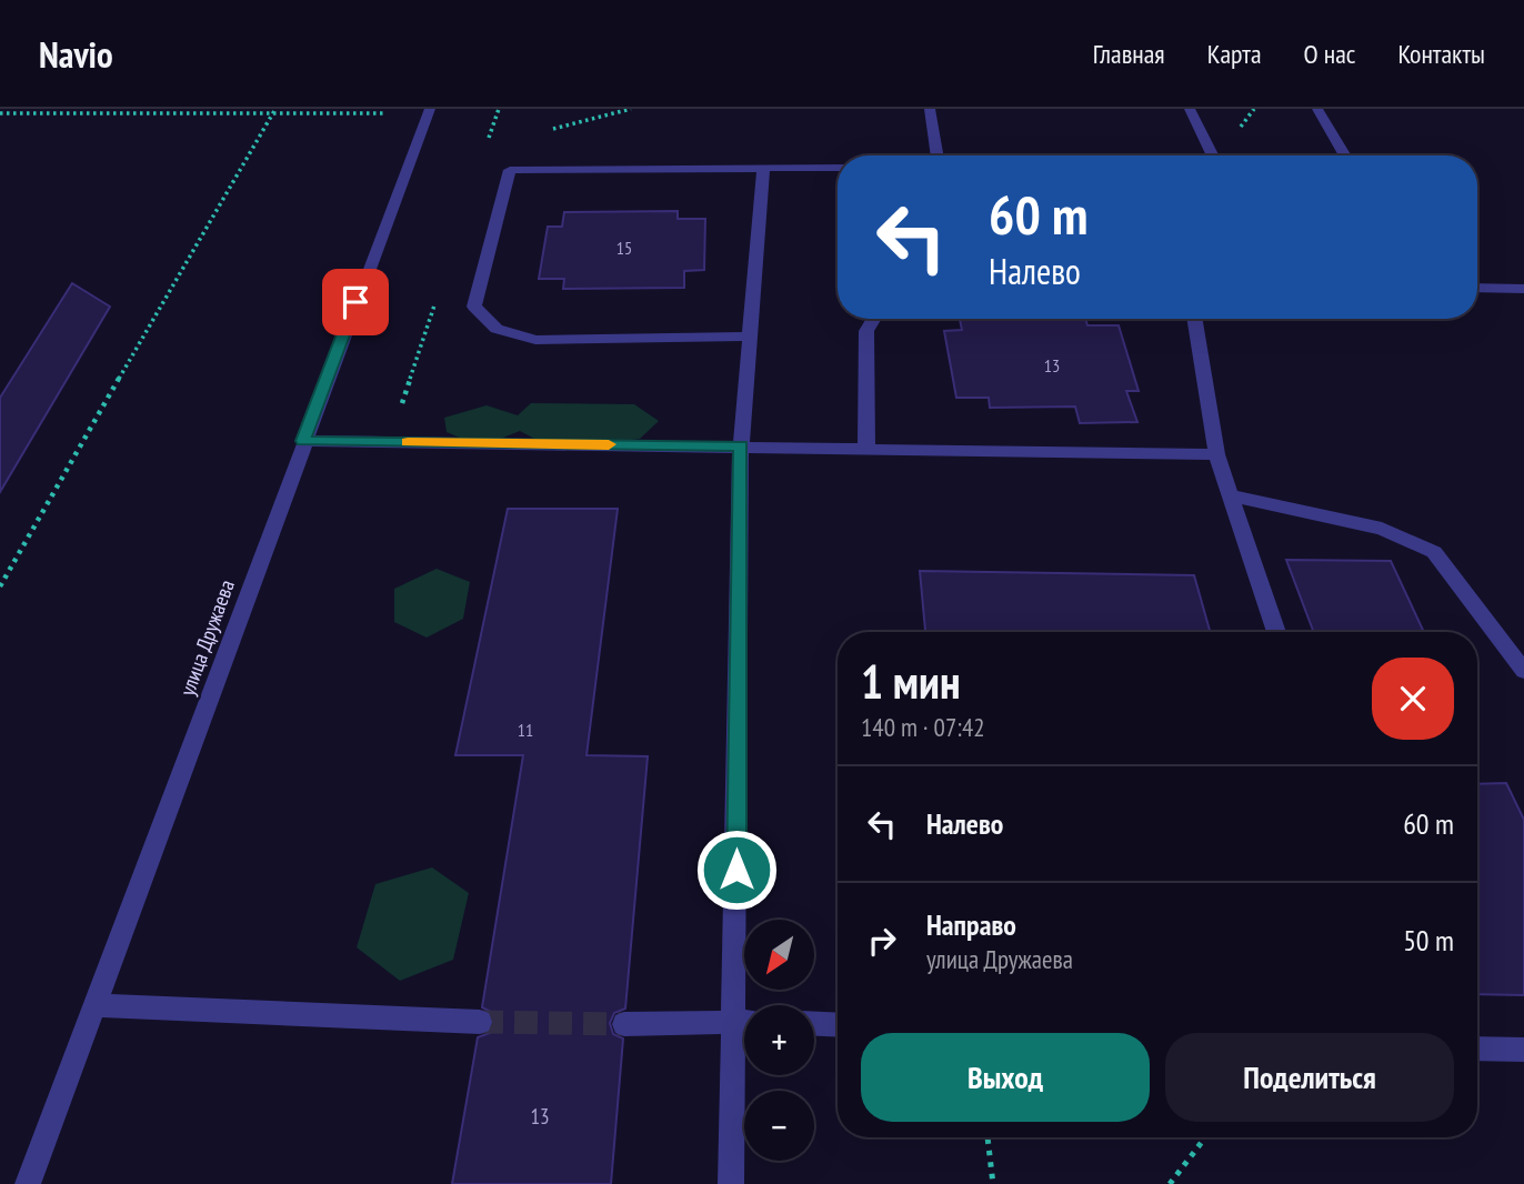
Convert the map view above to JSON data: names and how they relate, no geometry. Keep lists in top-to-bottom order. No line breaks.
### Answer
{"streets":{"street":["улица Дружаева"]},"house_numbers":["15","13","11","13"],"north":"bottom left","page":{"header":"Navio","nav":["Главная","Карта","О нас","Контакты"],"turn":["60 m","Налево"],"heading":["1 мин","140 m · 07:42"],"list":[{"name":"Налево","value":"60 m"},{"name":"Направо","note":"улица Дружаева","value":"50 m"}],"map_buttons":["+","−"],"buttons":["Выход","Поделиться"]}}
